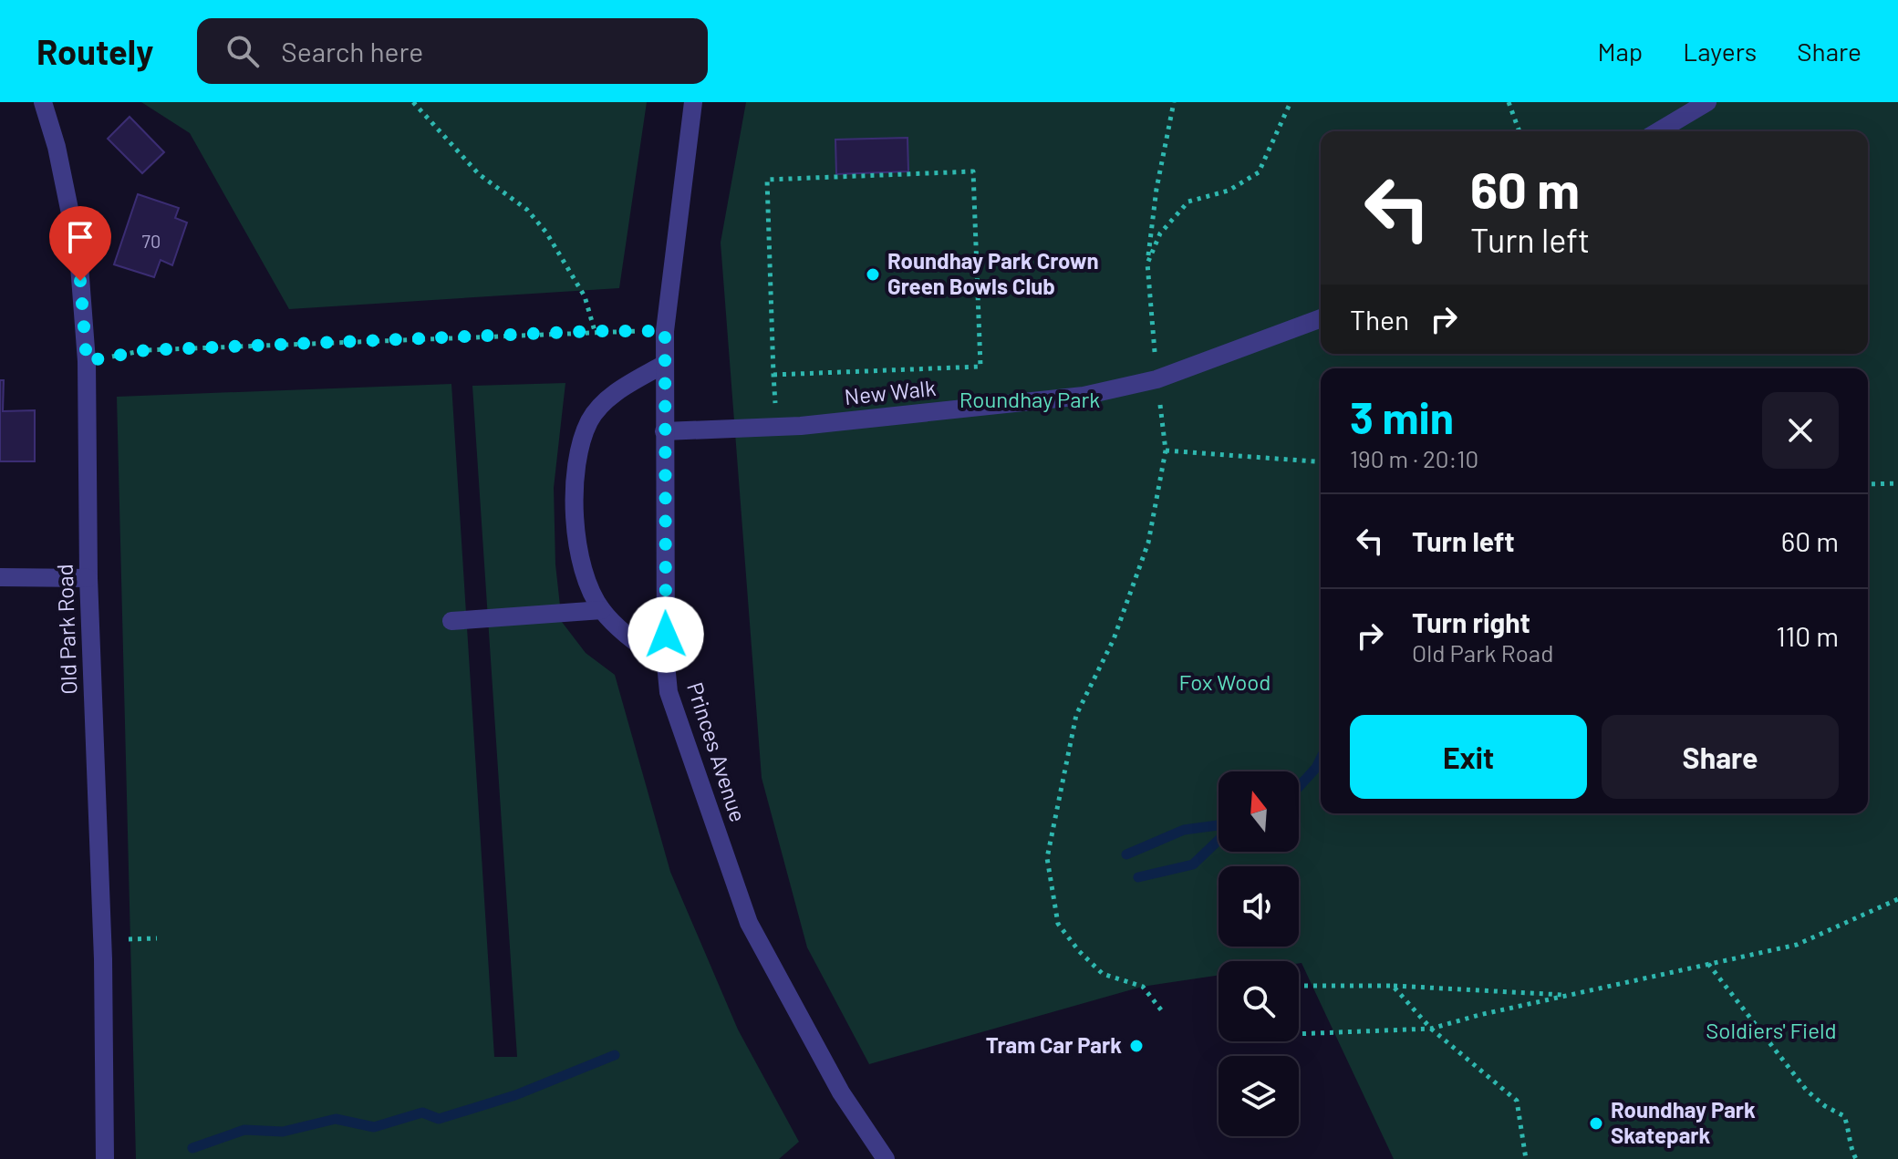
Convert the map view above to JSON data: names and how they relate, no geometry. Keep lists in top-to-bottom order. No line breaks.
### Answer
{"streets":{"street":["New Walk","Old Park Road","Princes Avenue"]},"crossings":[["New Walk","Princes Avenue"]],"parks":["Roundhay Park","Fox Wood","Soldiers' Field"],"places":["Roundhay Park Crown Green Bowls Club","Tram Car Park","Roundhay Park Skatepark"],"house_numbers":["70"],"north":"top","page":{"header":"Routely","search":"Search here","nav":["Map","Layers","Share"],"turn":["60 m","Turn left"],"then":"Then","heading":["3 min","190 m · 20:10"],"list":[{"name":"Turn left","value":"60 m"},{"name":"Turn right","note":"Old Park Road","value":"110 m"}],"buttons":["Exit","Share"]}}
